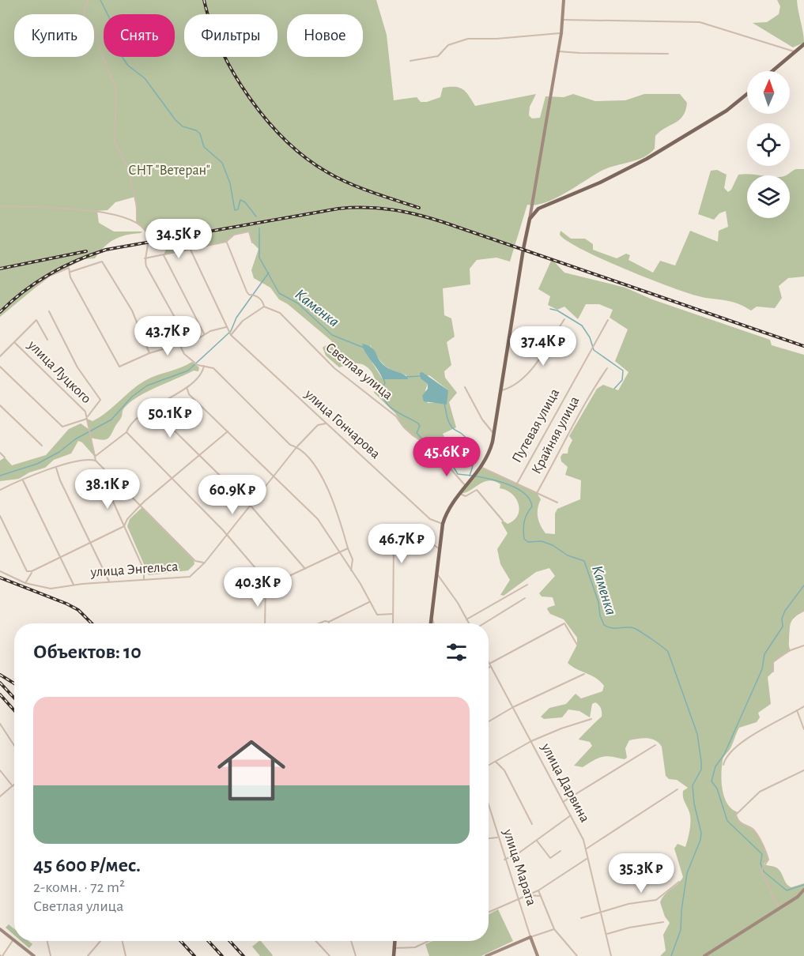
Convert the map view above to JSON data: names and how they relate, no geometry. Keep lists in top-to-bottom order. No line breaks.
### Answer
{"streets":{"street":["Светлая улица","улица Луцкого","улица Гончарова","Путевая улица","Крайняя улица","улица Энгельса","улица Дарвина","улица Марата"]},"crossings":[["улица Гончарова","улица Энгельса"]],"water":["Каменка"],"parks":["СНТ \"Ветеран\""],"north":"top","page":{"chip":["Купить","Снять","Фильтры","Новое"],"price":["34.5K ₽","43.7K ₽","37.4K ₽","50.1K ₽","45.6K ₽","38.1K ₽","60.9K ₽","46.7K ₽","40.3K ₽","35.3K ₽"],"heading":"Объектов: 10","list":[{"name":"45 600 ₽/мес.","note":"2-комн. · 72 m² · Светлая улица"}]}}
